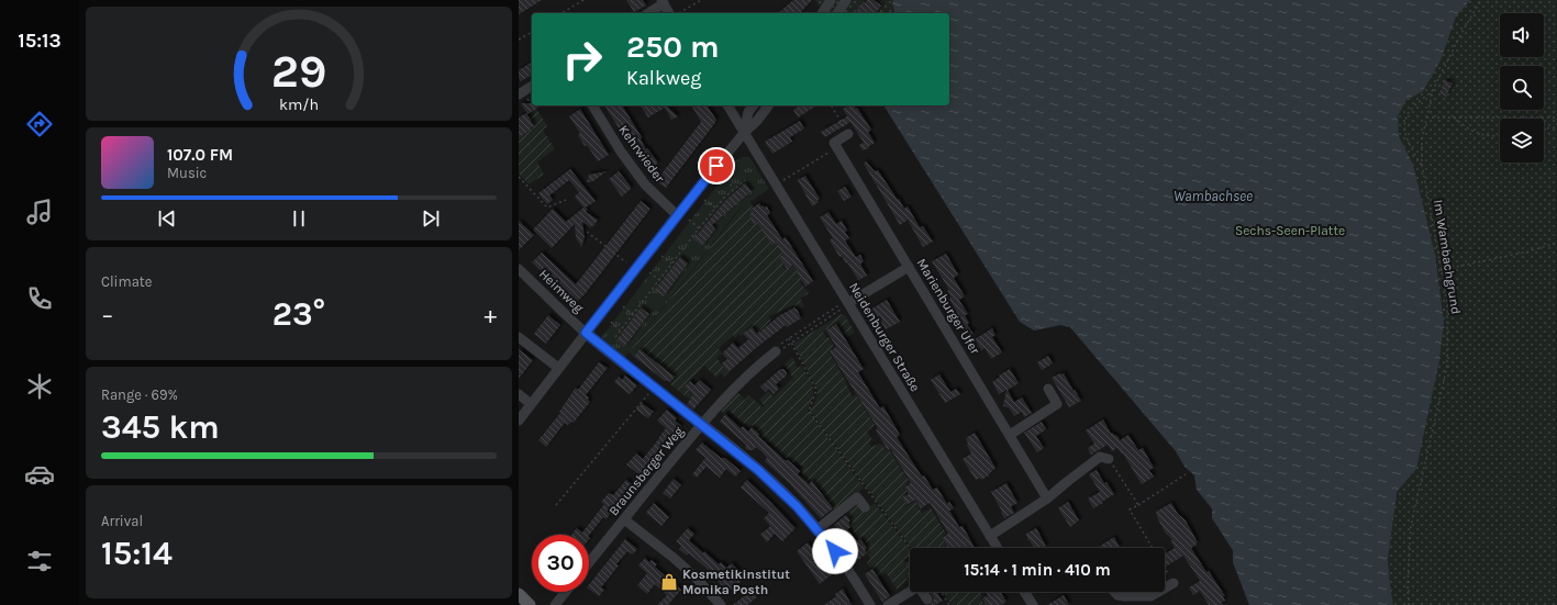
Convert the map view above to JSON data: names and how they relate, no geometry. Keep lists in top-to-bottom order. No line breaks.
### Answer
{"streets":{"street":["Kehrwieder","Heimweg","Marienburger Ufer","Neidenburger Straße","Braunsberger Weg"],"path":["Im Wambachgrund"]},"crossings":[["Heimweg","Braunsberger Weg"]],"water":["Wambachsee"],"parks":["Sechs-Seen-Platte"],"places":{"shop":["Kosmetikinstitut Monika Posth"]},"page":{"tabs":"15:13","turn":["250 m","Kalkweg"],"song":["107.0 FM","Music"],"tile":["Climate",["Range · 69%","345 km"],["Arrival","15:14"]],"heat":["−","23°","+"],"limit":"30","trip":"15:14 · 1 min · 410 m","gauge":["29","km/h"]}}
